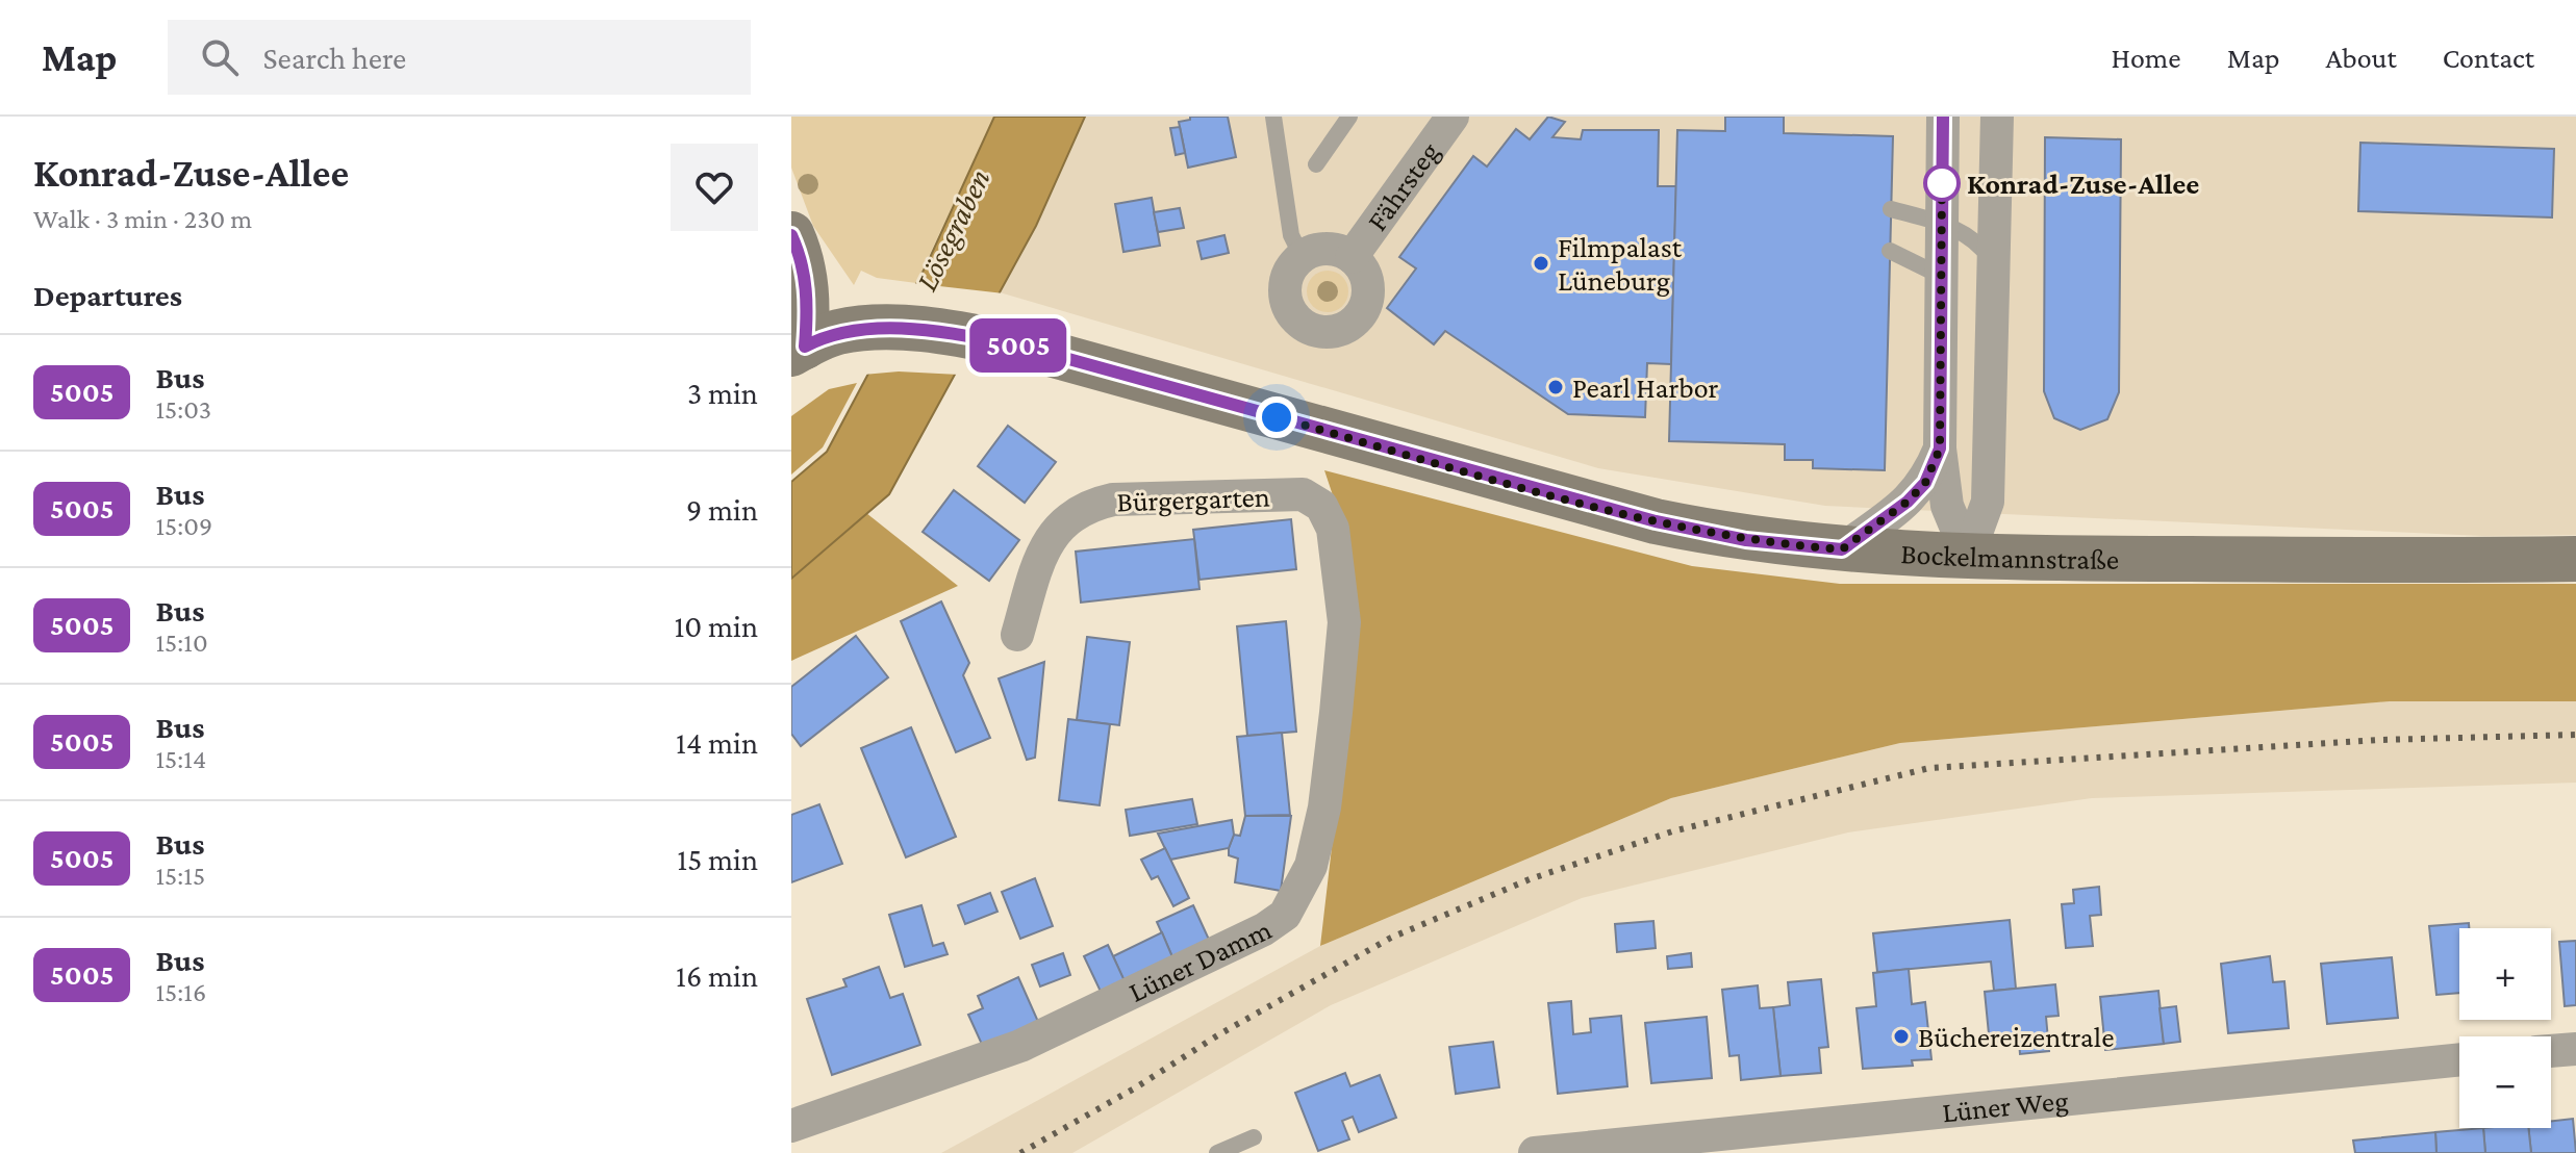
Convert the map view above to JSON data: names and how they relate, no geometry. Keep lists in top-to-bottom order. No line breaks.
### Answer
{"streets":{"main road":["Bockelmannstraße"],"street":["Fährsteg","Bürgergarten","Lüner Damm","Lüner Weg"]},"crossings":[["Bürgergarten","Lüner Damm"]],"water":["Lösegraben"],"places":["Konrad-Zuse-Allee","Filmpalast Lüneburg","Pearl Harbor","Büchereizentrale"],"lines":["bus line 5005"],"page":{"header":"Map","search":"Search here","nav":["Home","Map","About","Contact"],"heading":[["Konrad-Zuse-Allee","Walk · 3 min · 230 m"],"Departures"],"on_map":"5005","list":[{"mark":"5005","name":"Bus","note":"15:03","value":"3 min"},{"mark":"5005","name":"Bus","note":"15:09","value":"9 min"},{"mark":"5005","name":"Bus","note":"15:10","value":"10 min"},{"mark":"5005","name":"Bus","note":"15:14","value":"14 min"},{"mark":"5005","name":"Bus","note":"15:15","value":"15 min"},{"mark":"5005","name":"Bus","note":"15:16","value":"16 min"}],"map_buttons":["+","−"]}}
